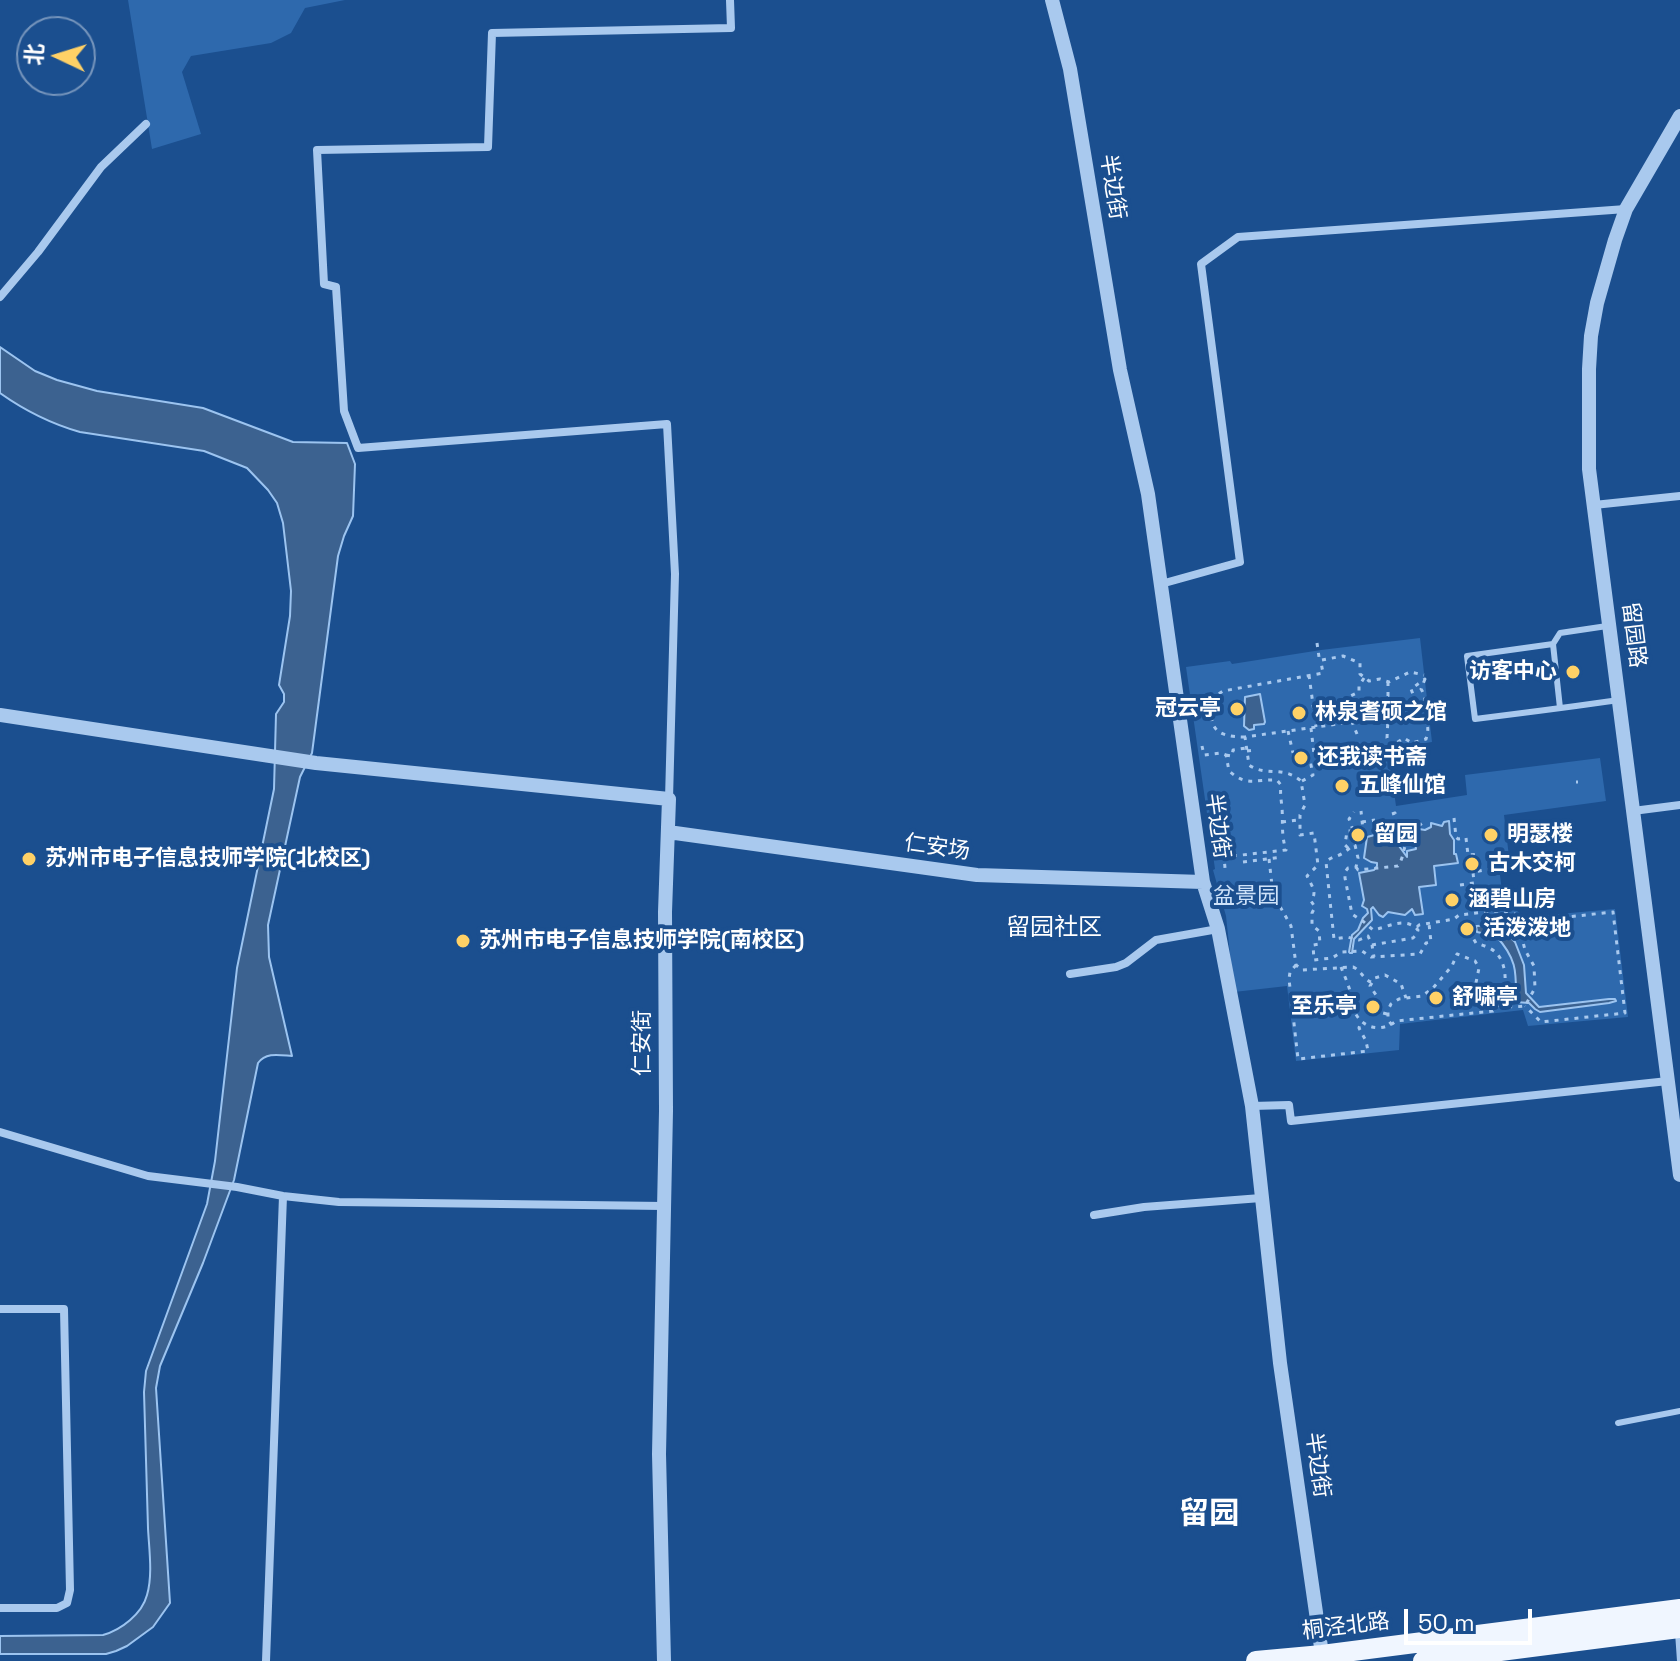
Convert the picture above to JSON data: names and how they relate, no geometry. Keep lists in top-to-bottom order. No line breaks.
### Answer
{"streets":{"main road":["桐泾北路"],"street":["半边街","留园路","仁安场","仁安街"]},"crossings":[["半边街","仁安场"],["半边街","桐泾北路"],["仁安场","仁安街"]],"districts":["留园社区","留园"],"parks":["盆景园"],"places":["访客中心","冠云亭","林泉耆硕之馆","还我读书斋","五峰仙馆","留园","明瑟楼","苏州市电子信息技师学院(北校区)","古木交柯","涵碧山房","活泼泼地","苏州市电子信息技师学院(南校区)","舒啸亭","至乐亭"],"scale_bar":"50 m","north":"left"}
